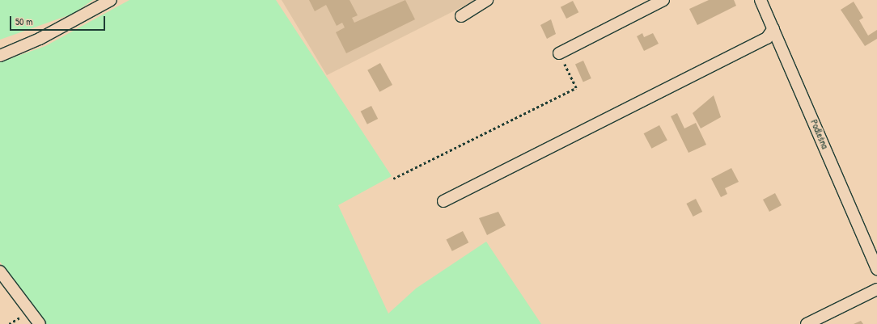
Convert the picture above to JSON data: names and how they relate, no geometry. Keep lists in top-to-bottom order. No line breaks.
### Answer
{"streets":{"street":["Podleśna"]},"scale_bar":"50 m"}
